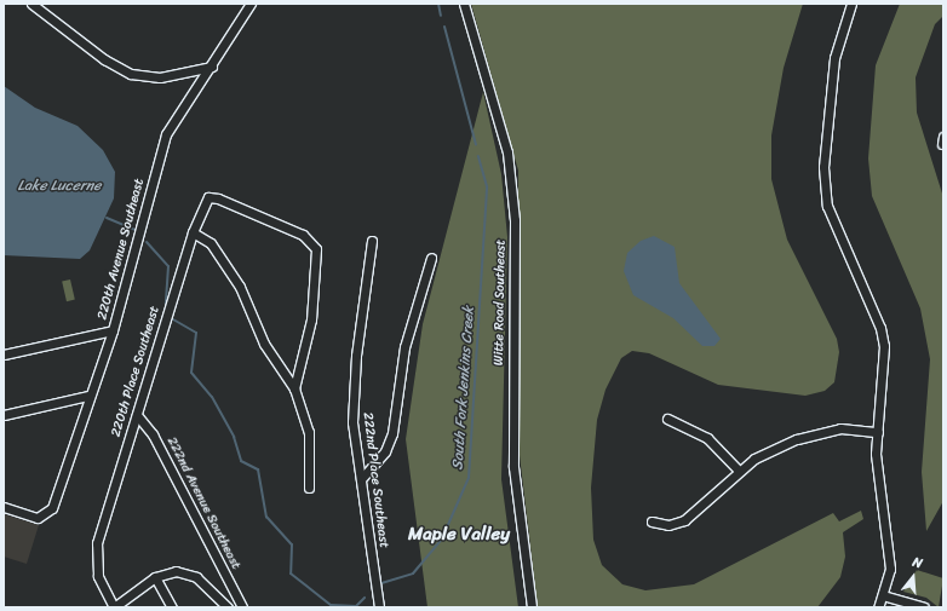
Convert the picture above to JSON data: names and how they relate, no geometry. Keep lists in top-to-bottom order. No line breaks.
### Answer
{"streets":{"street":["220th Avenue Southeast","Witte Road Southeast","220th Place Southeast","222nd Place Southeast","222nd Avenue Southeast"]},"crossings":[["220th Place Southeast","222nd Avenue Southeast"]],"districts":["Maple Valley"],"water":["Lake Lucerne","South Fork Jenkins Creek"],"north":"top"}
